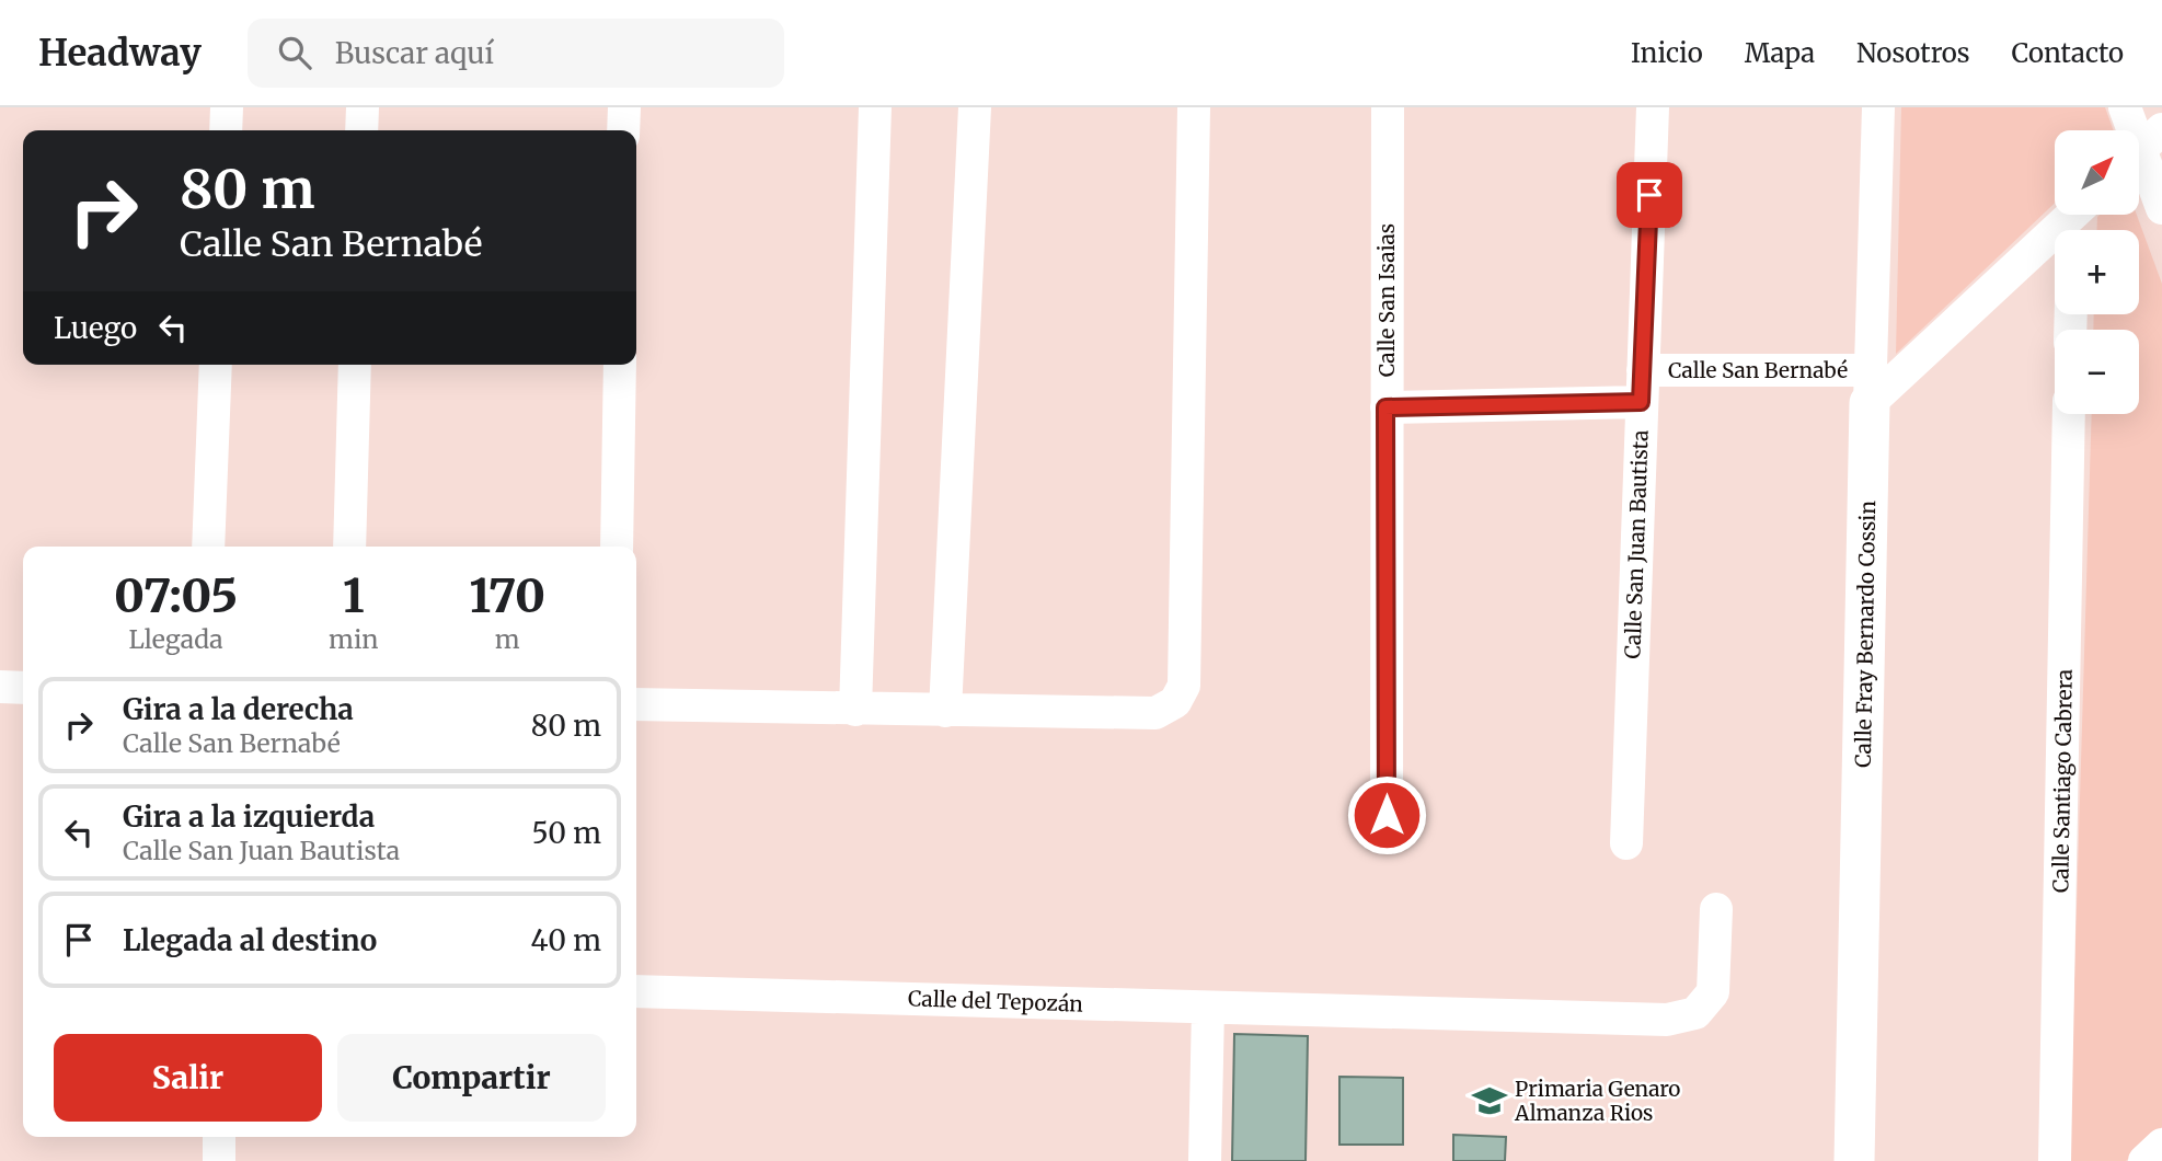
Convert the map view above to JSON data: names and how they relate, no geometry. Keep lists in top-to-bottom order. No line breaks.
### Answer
{"streets":{"street":["Calle San Isaias","Calle San Bernabé","Calle San Juan Bautista","Calle Fray Bernardo Cossin","Calle Santiago Cabrera","Calle del Tepozán"]},"crossings":[["Calle San Isaias","Calle San Bernabé"],["Calle San Bernabé","Calle San Juan Bautista"],["Calle San Bernabé","Calle Fray Bernardo Cossin"]],"places":{"school or university":["Primaria Genaro Almanza Rios"]},"north":"top right","page":{"header":"Headway","search":"Buscar aquí","nav":["Inicio","Mapa","Nosotros","Contacto"],"map_buttons":["+","−"],"turn":["80 m","Calle San Bernabé"],"then":"Luego","eta":["07:05","Llegada","1","min","170","m"],"list":[{"name":"Gira a la derecha","note":"Calle San Bernabé","value":"80 m"},{"name":"Gira a la izquierda","note":"Calle San Juan Bautista","value":"50 m"},{"name":"Llegada al destino","value":"40 m"}],"buttons":["Salir","Compartir"]}}
